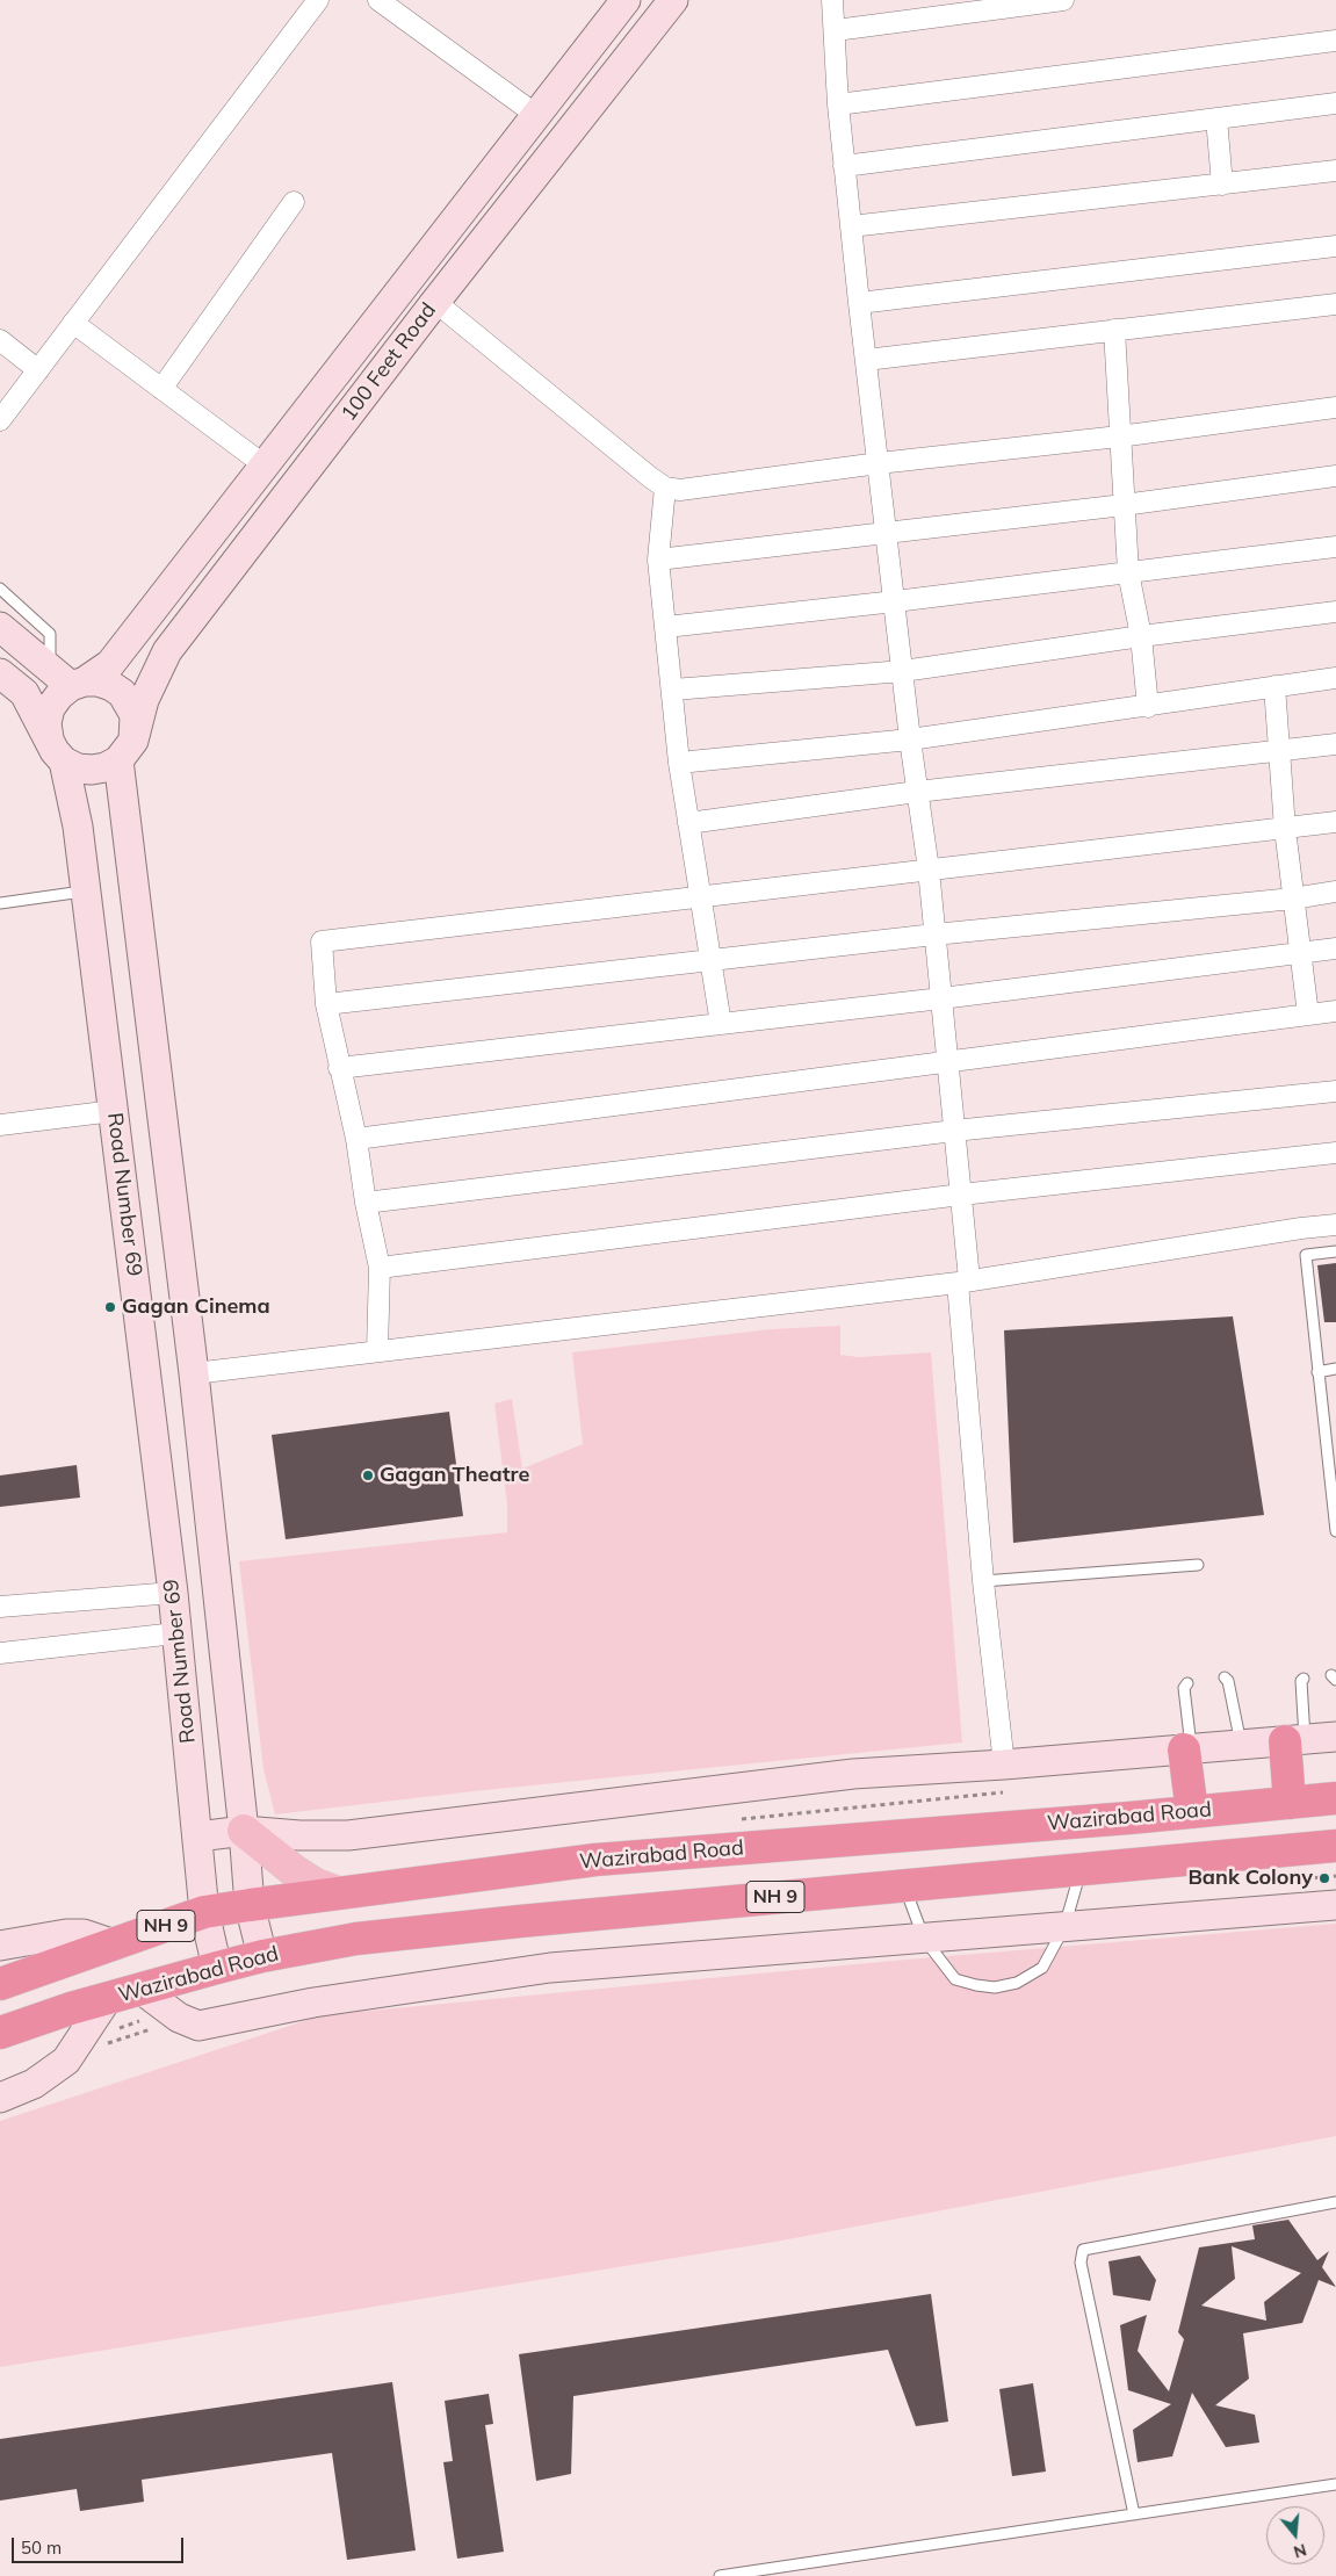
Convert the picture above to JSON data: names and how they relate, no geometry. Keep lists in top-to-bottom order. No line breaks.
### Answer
{"streets":{"highway":["Wazirabad Road","NH 9"],"main road":["100 Feet Road","Road Number 69"]},"crossings":[["100 Feet Road","Road Number 69"],["Road Number 69","Wazirabad Road"]],"places":["Gagan Cinema","Gagan Theatre","Bank Colony"],"scale_bar":"50 m","north":"bottom"}
